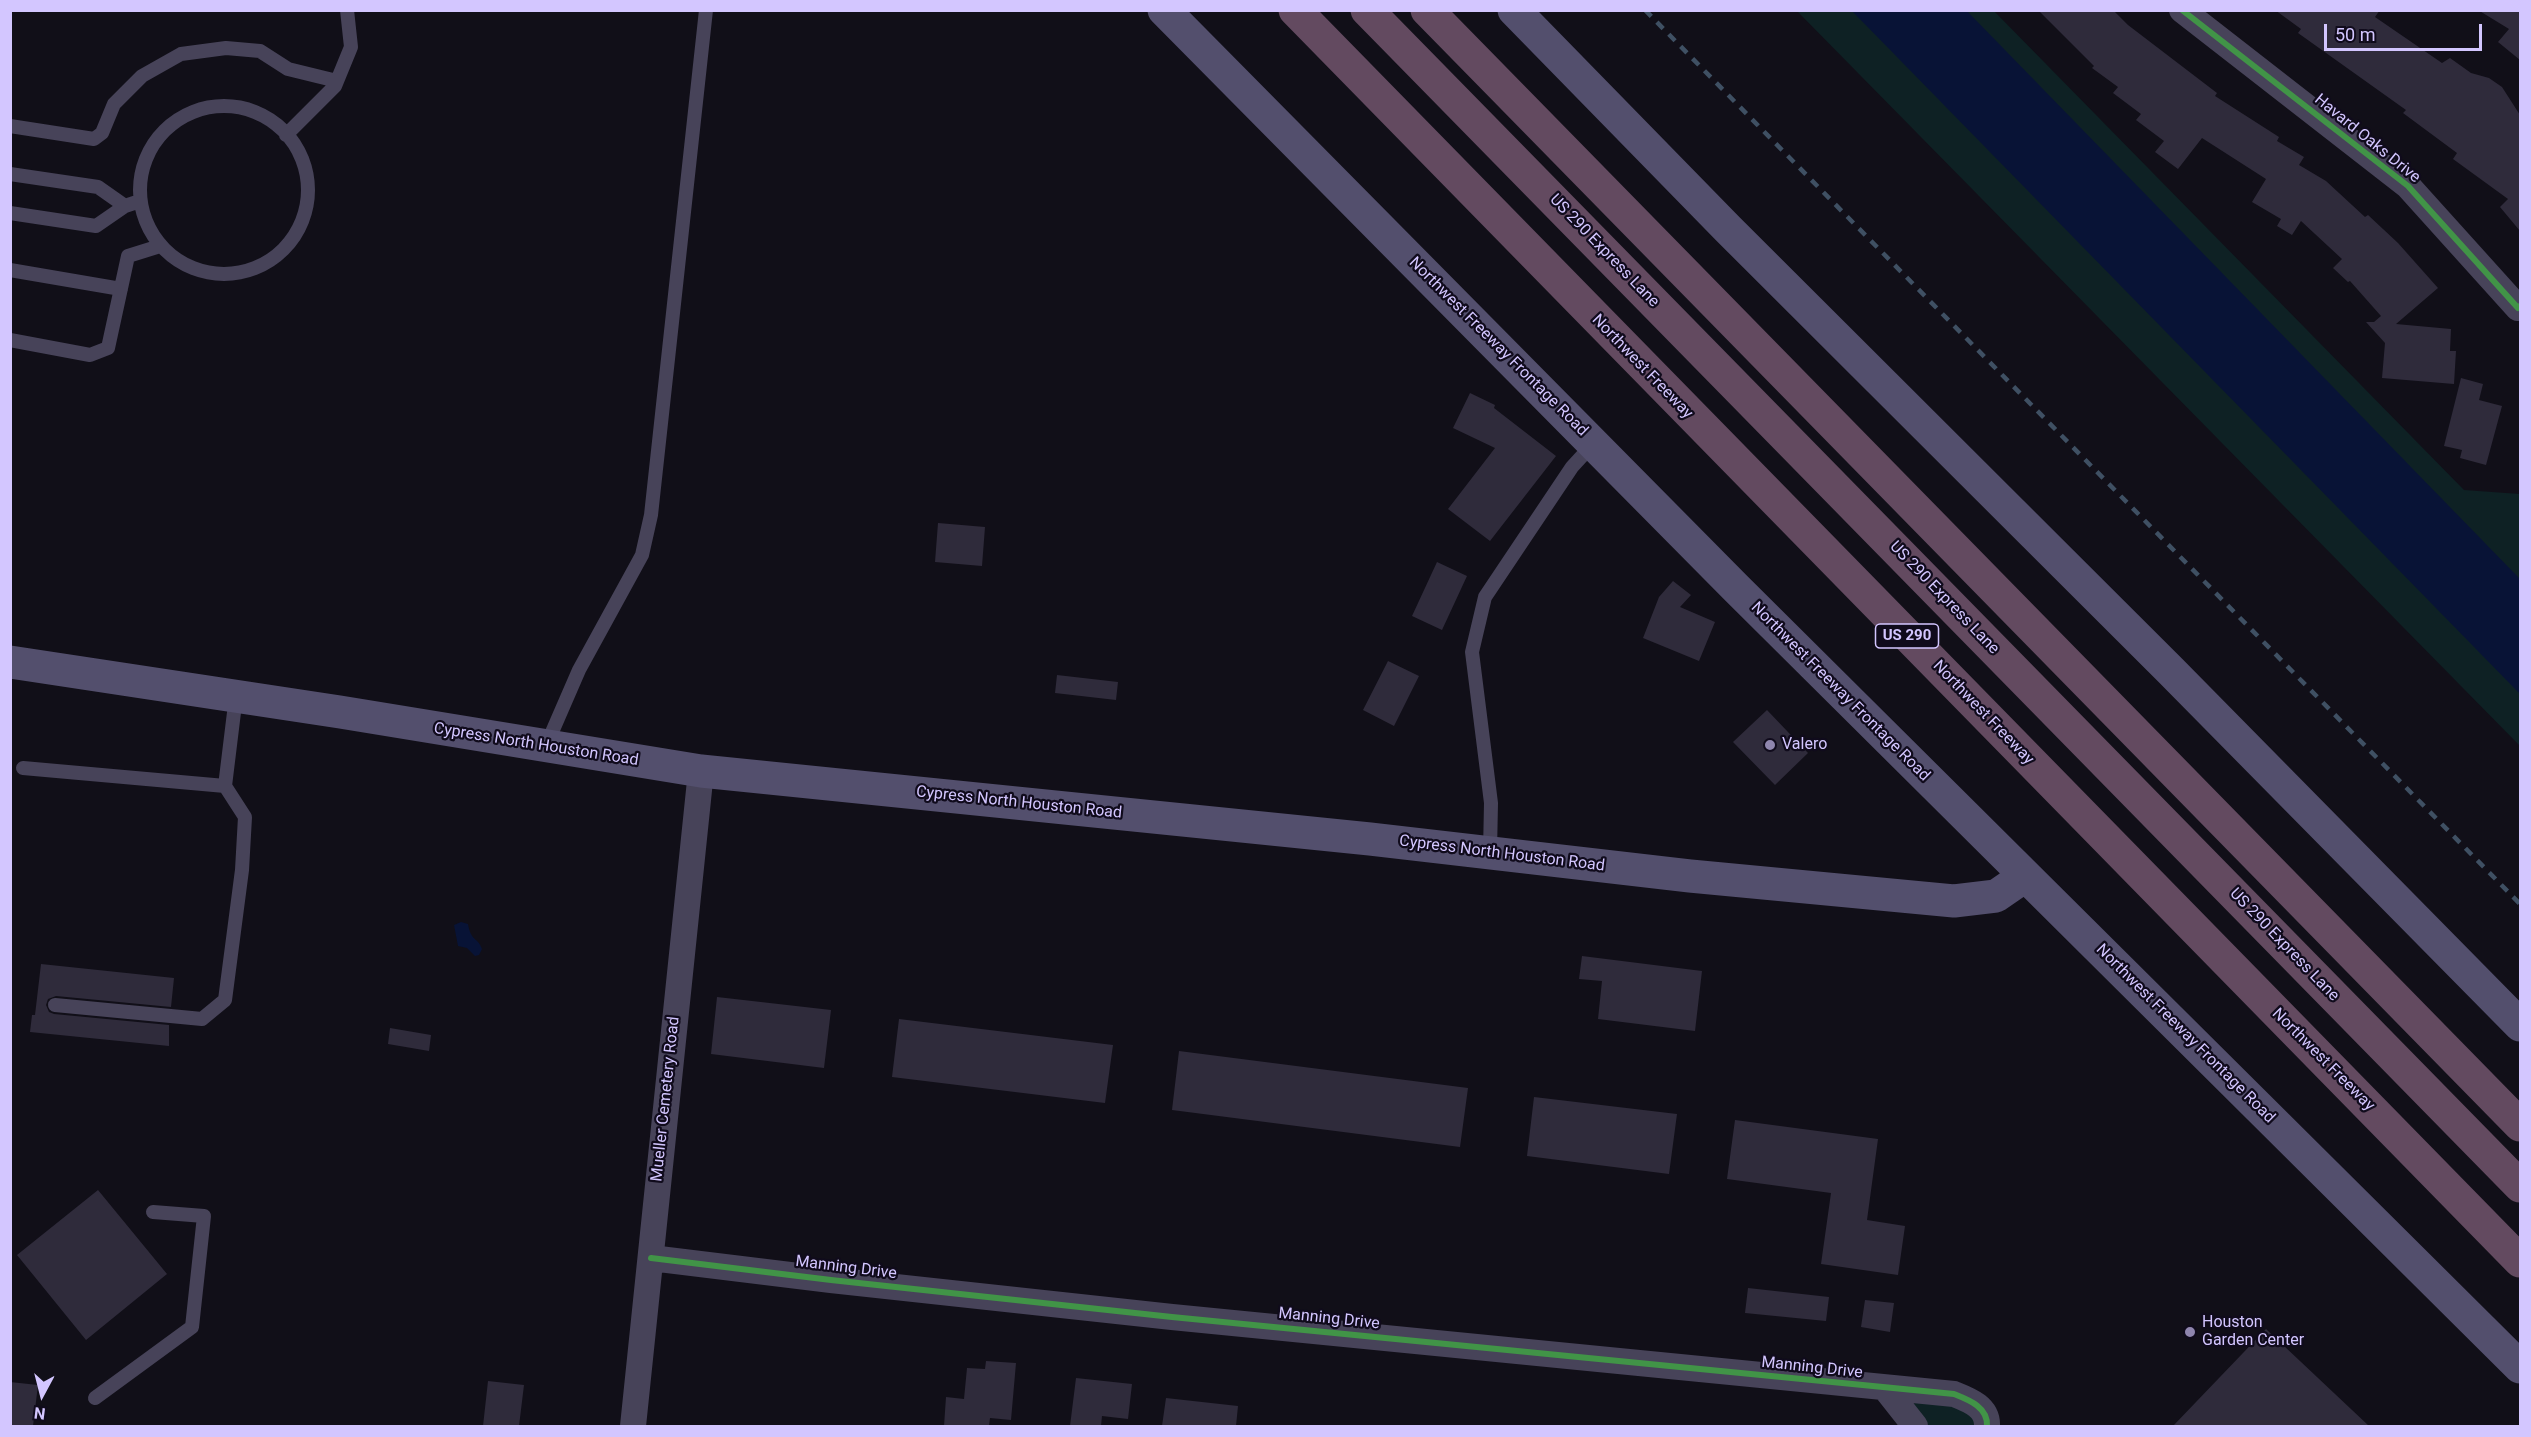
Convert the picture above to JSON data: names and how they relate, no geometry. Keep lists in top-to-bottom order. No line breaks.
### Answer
{"streets":{"highway":["US 290 Express Lane","Northwest Freeway","US 290"],"main road":["Northwest Freeway Frontage Road","Cypress North Houston Road"],"street":["Havard Oaks Drive","Mueller Cemetery Road","Manning Drive"]},"crossings":[["Northwest Freeway Frontage Road","Cypress North Houston Road"],["Cypress North Houston Road","Mueller Cemetery Road"],["Mueller Cemetery Road","Manning Drive"]],"places":["Valero","Houston Garden Center"],"scale_bar":"50 m","north":"bottom"}
